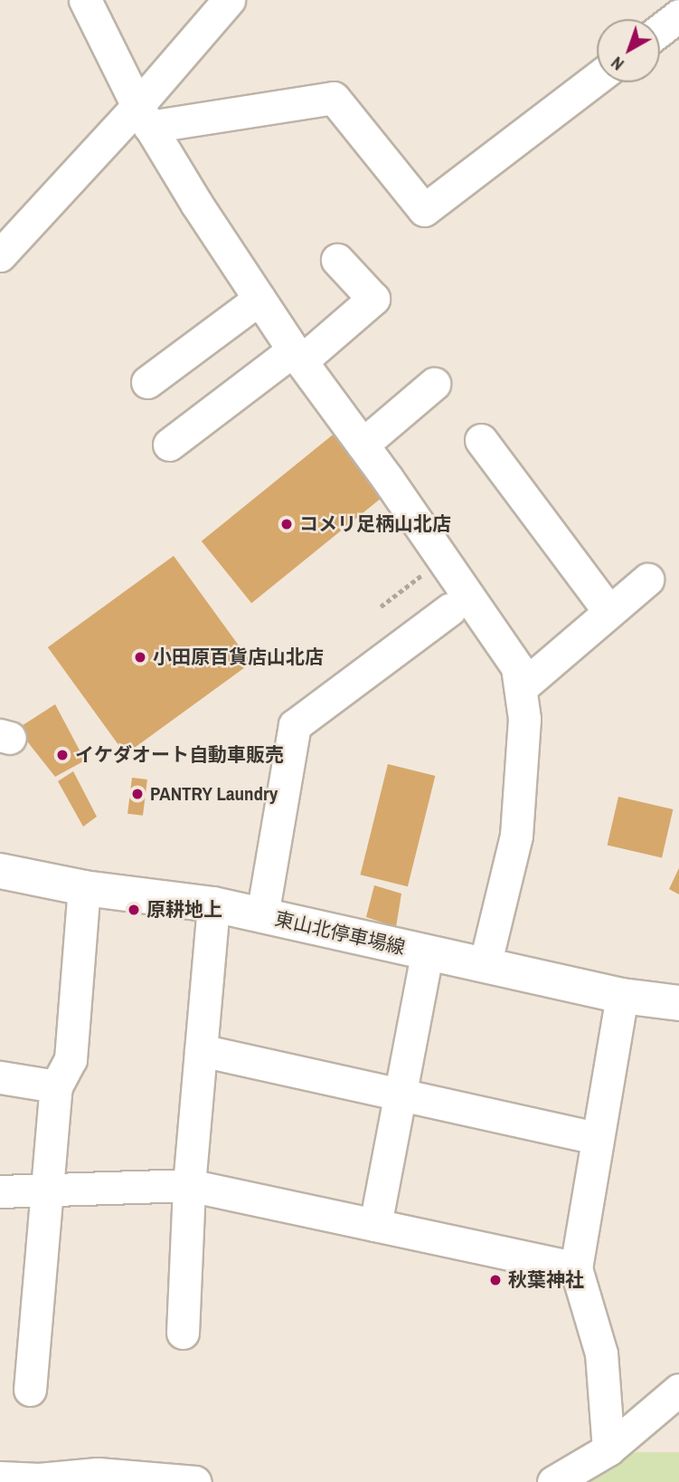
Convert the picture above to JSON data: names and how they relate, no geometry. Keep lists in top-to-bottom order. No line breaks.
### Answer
{"streets":{"main road":["東山北停車場線"]},"places":["コメリ足柄山北店","小田原百貨店山北店","イケダオート自動車販売","PANTRY Laundry","原耕地上","秋葉神社"],"north":"bottom left"}
